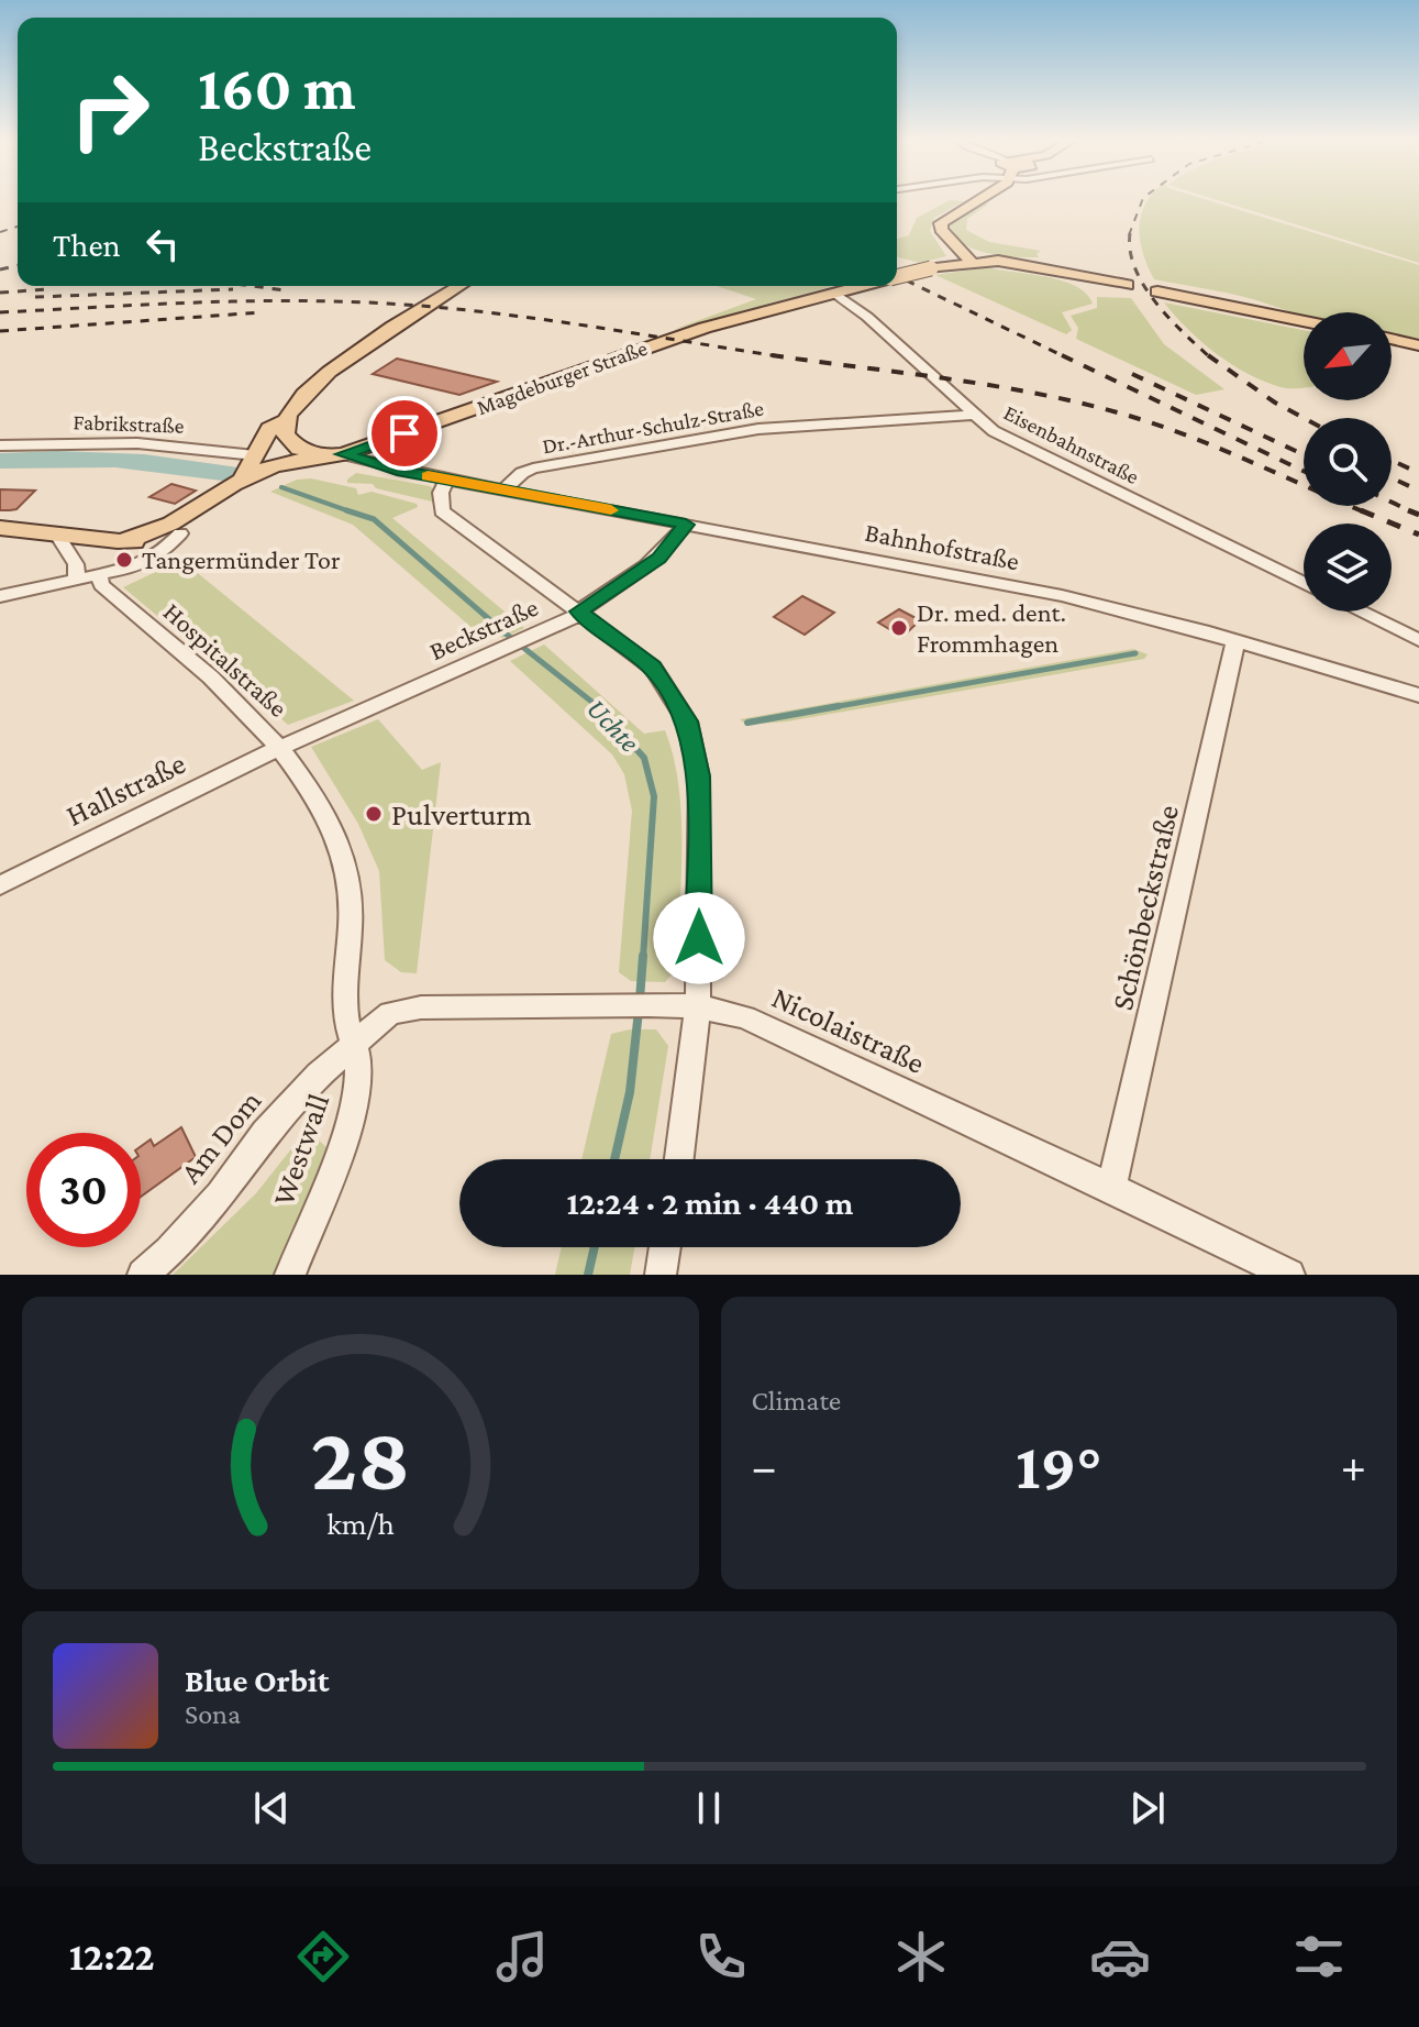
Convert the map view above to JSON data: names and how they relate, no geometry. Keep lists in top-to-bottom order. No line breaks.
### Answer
{"streets":{"main road":["Magdeburger Straße"],"street":["Fabrikstraße","Dr.-Arthur-Schulz-Straße","Eisenbahnstraße","Bahnhofstraße","Beckstraße","Hospitalstraße","Hallstraße","Schönbeckstraße","Nicolaistraße","Am Dom","Westwall"]},"crossings":[["Magdeburger Straße","Eisenbahnstraße"],["Magdeburger Straße","Bahnhofstraße"],["Dr.-Arthur-Schulz-Straße","Eisenbahnstraße"],["Dr.-Arthur-Schulz-Straße","Bahnhofstraße"],["Bahnhofstraße","Beckstraße"],["Bahnhofstraße","Schönbeckstraße"],["Beckstraße","Hospitalstraße"],["Beckstraße","Hallstraße"],["Hospitalstraße","Hallstraße"],["Hospitalstraße","Nicolaistraße"],["Hospitalstraße","Am Dom"],["Hospitalstraße","Westwall"],["Schönbeckstraße","Nicolaistraße"],["Nicolaistraße","Am Dom"],["Nicolaistraße","Westwall"],["Am Dom","Westwall"]],"water":["Uchte"],"places":["Tangermünder Tor","Dr. med. dent. Frommhagen","Pulverturm"],"north":"bottom left","page":{"turn":["160 m","Beckstraße"],"then":"Then","limit":"30","trip":"12:24 · 2 min · 440 m","tile":"Climate","heat":["−","19°","+"],"song":["Blue Orbit","Sona"],"tabs":"12:22","gauge":["28","km/h"]}}
